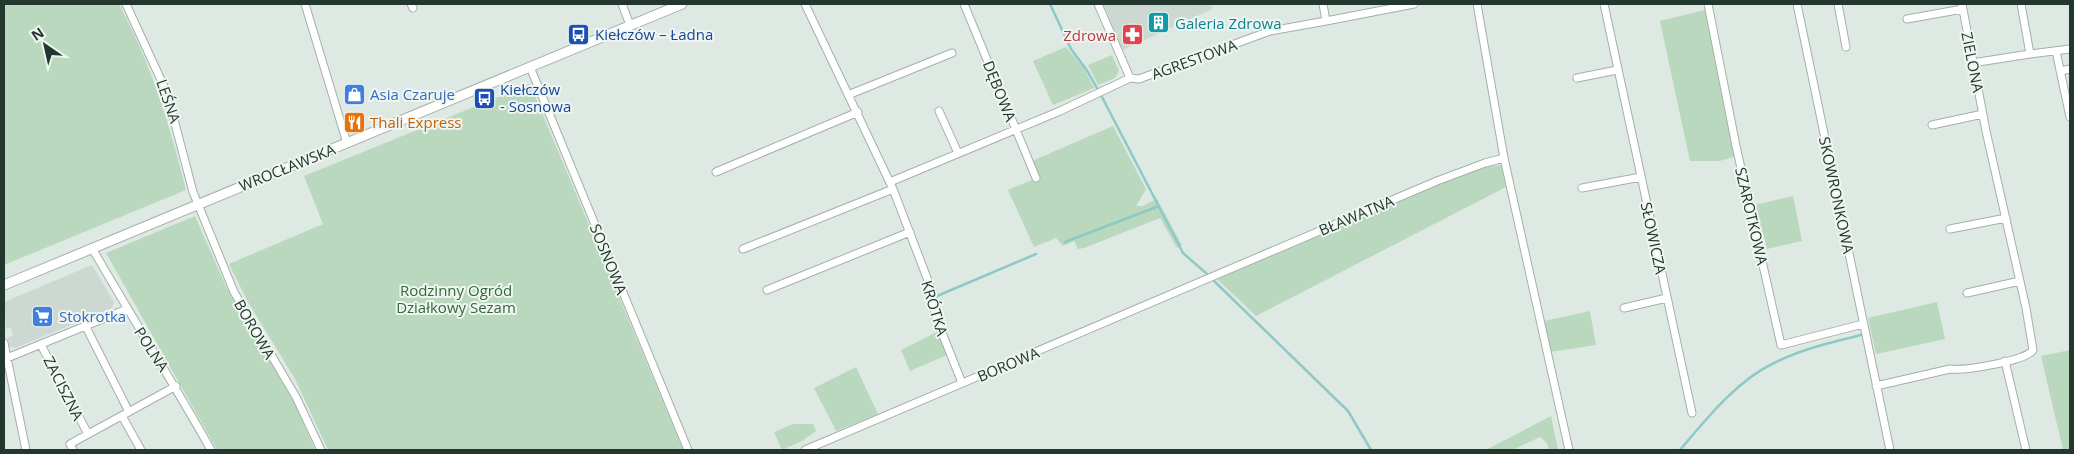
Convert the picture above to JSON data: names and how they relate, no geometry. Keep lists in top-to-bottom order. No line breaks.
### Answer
{"streets":{"street":["AGRESTOWA","ZIELONA","DĘBOWA","LEŚNA","WROCŁAWSKA","SKOWRONKOWA","BŁAWATNA","SZAROTKOWA","SŁOWICZA","SOSNOWA","KRÓTKA","BOROWA","POLNA","ZACISZNA"]},"crossings":[["AGRESTOWA","DĘBOWA"],["ZIELONA","SKOWRONKOWA"],["LEŚNA","WROCŁAWSKA"],["LEŚNA","BOROWA"],["WROCŁAWSKA","SOSNOWA"],["WROCŁAWSKA","BOROWA"],["WROCŁAWSKA","POLNA"],["SKOWRONKOWA","SZAROTKOWA"],["BŁAWATNA","BOROWA"],["KRÓTKA","BOROWA"]],"parks":["Rodzinny Ogród Działkowy Sezam"],"places":{"building":["Galeria Zdrowa"],"bus stop":["Kiełczów – Ładna","Kiełczów - Sosnowa"],"pharmacy":["Zdrowa"],"shop":["Asia Czaruje"],"restaurant":["Thali Express"],"supermarket":["Stokrotka"]},"north":"top left"}
